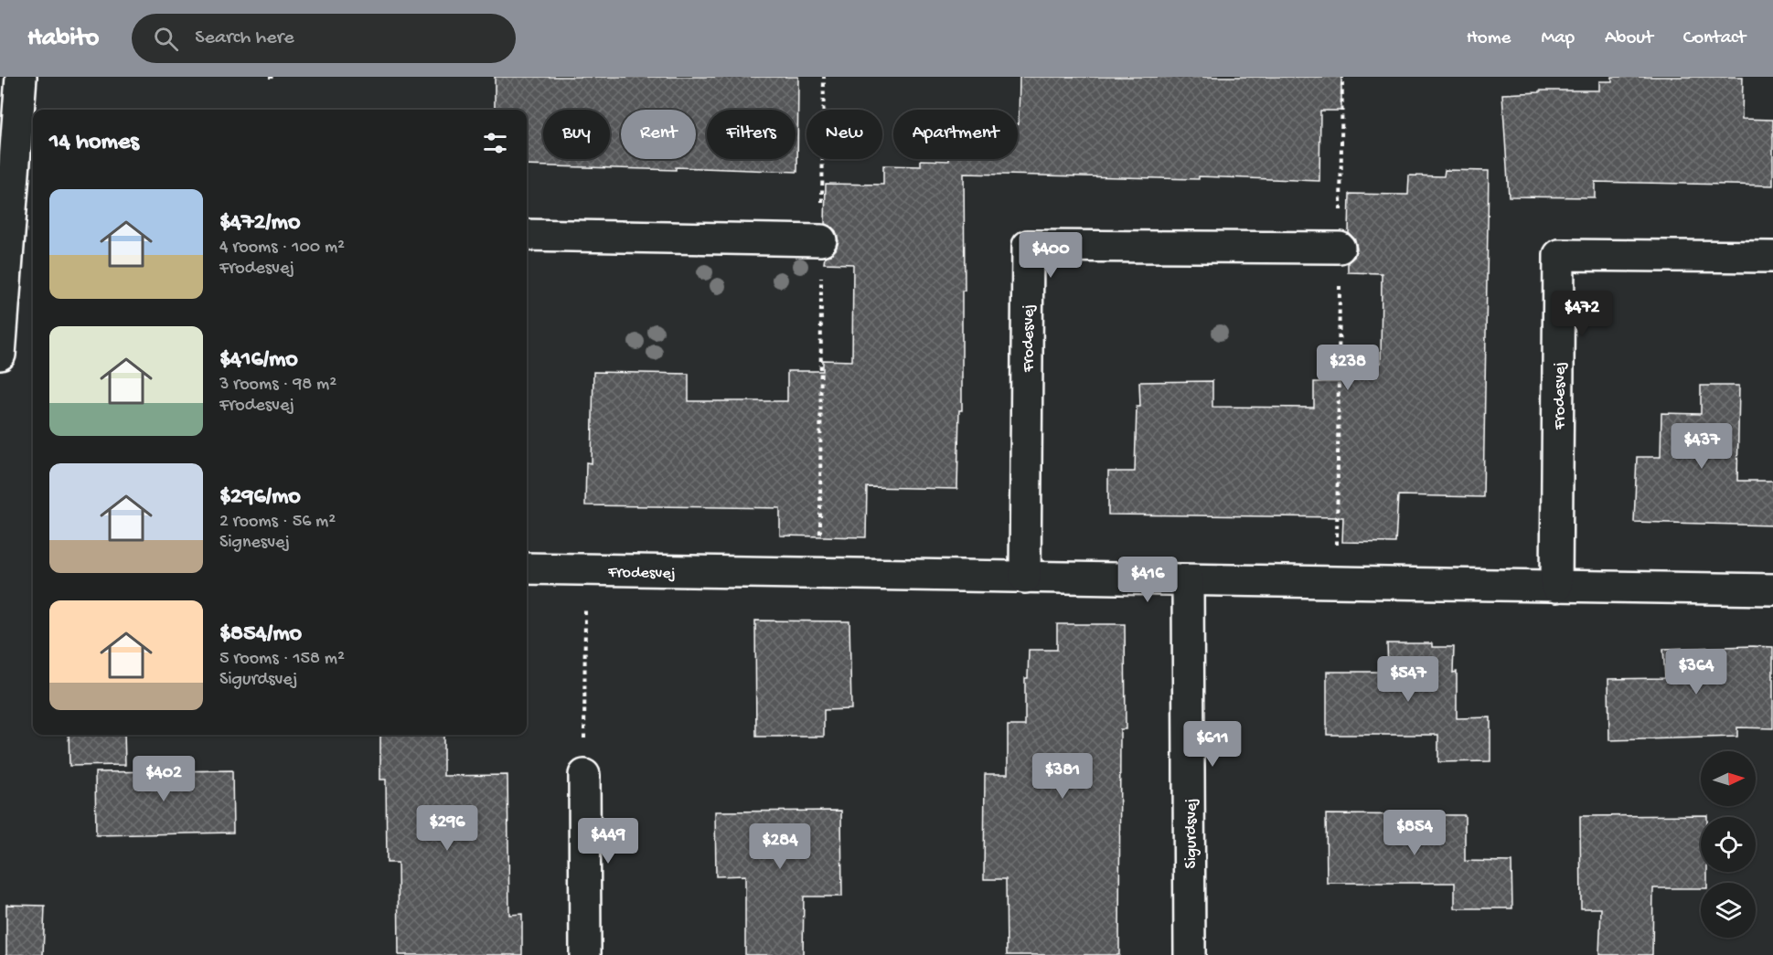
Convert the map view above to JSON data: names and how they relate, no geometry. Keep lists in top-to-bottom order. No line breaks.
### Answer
{"streets":{"street":["Frodesvej","Sigurdsvej"]},"crossings":[["Frodesvej","Sigurdsvej"]],"north":"right","page":{"header":"Habito","search":"Search here","nav":["Home","Map","About","Contact"],"chip":["Buy","Rent","Filters","New","Apartment"],"heading":"14 homes","list":[{"name":"$472/mo","note":"4 rooms · 100 m² · Frodesvej"},{"name":"$416/mo","note":"3 rooms · 98 m² · Frodesvej"},{"name":"$296/mo","note":"2 rooms · 56 m² · Signesvej"},{"name":"$854/mo","note":"5 rooms · 158 m² · Sigurdsvej"}],"price":["$400","$472","$238","$437","$416","$364","$547","$611","$381","$402","$296","$854","$449","$284"]}}
